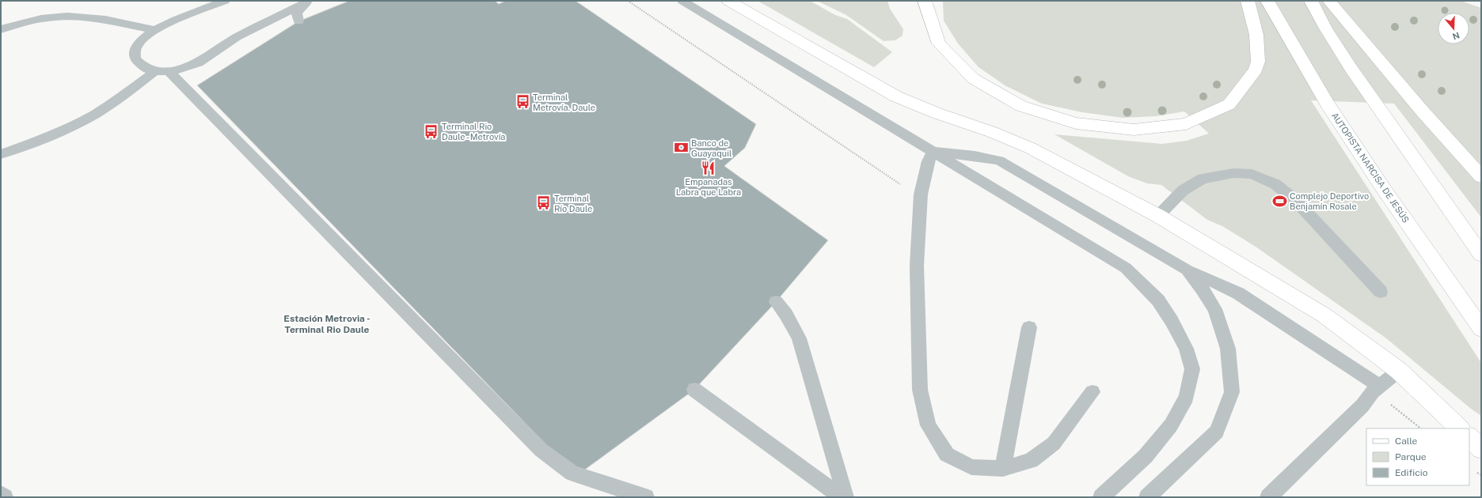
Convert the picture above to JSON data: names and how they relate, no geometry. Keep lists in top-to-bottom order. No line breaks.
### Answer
{"streets":{"main road":["AUTOPISTA NARCISA DE JESÚS"]},"districts":["Estación Metrovia - Terminal Rio Daule"],"places":{"bus stop":["Terminal Metrovía. Daule","Terminal Rio Daule - Metrovía","Terminal Río Daule"],"bank":["Banco de Guayaquil"],"restaurant":["Empanadas Labra que Labra"],"sports":["Complejo Deportivo Benjamín Rosale"]},"legend":["Calle","Parque","Edificio"],"north":"bottom"}
